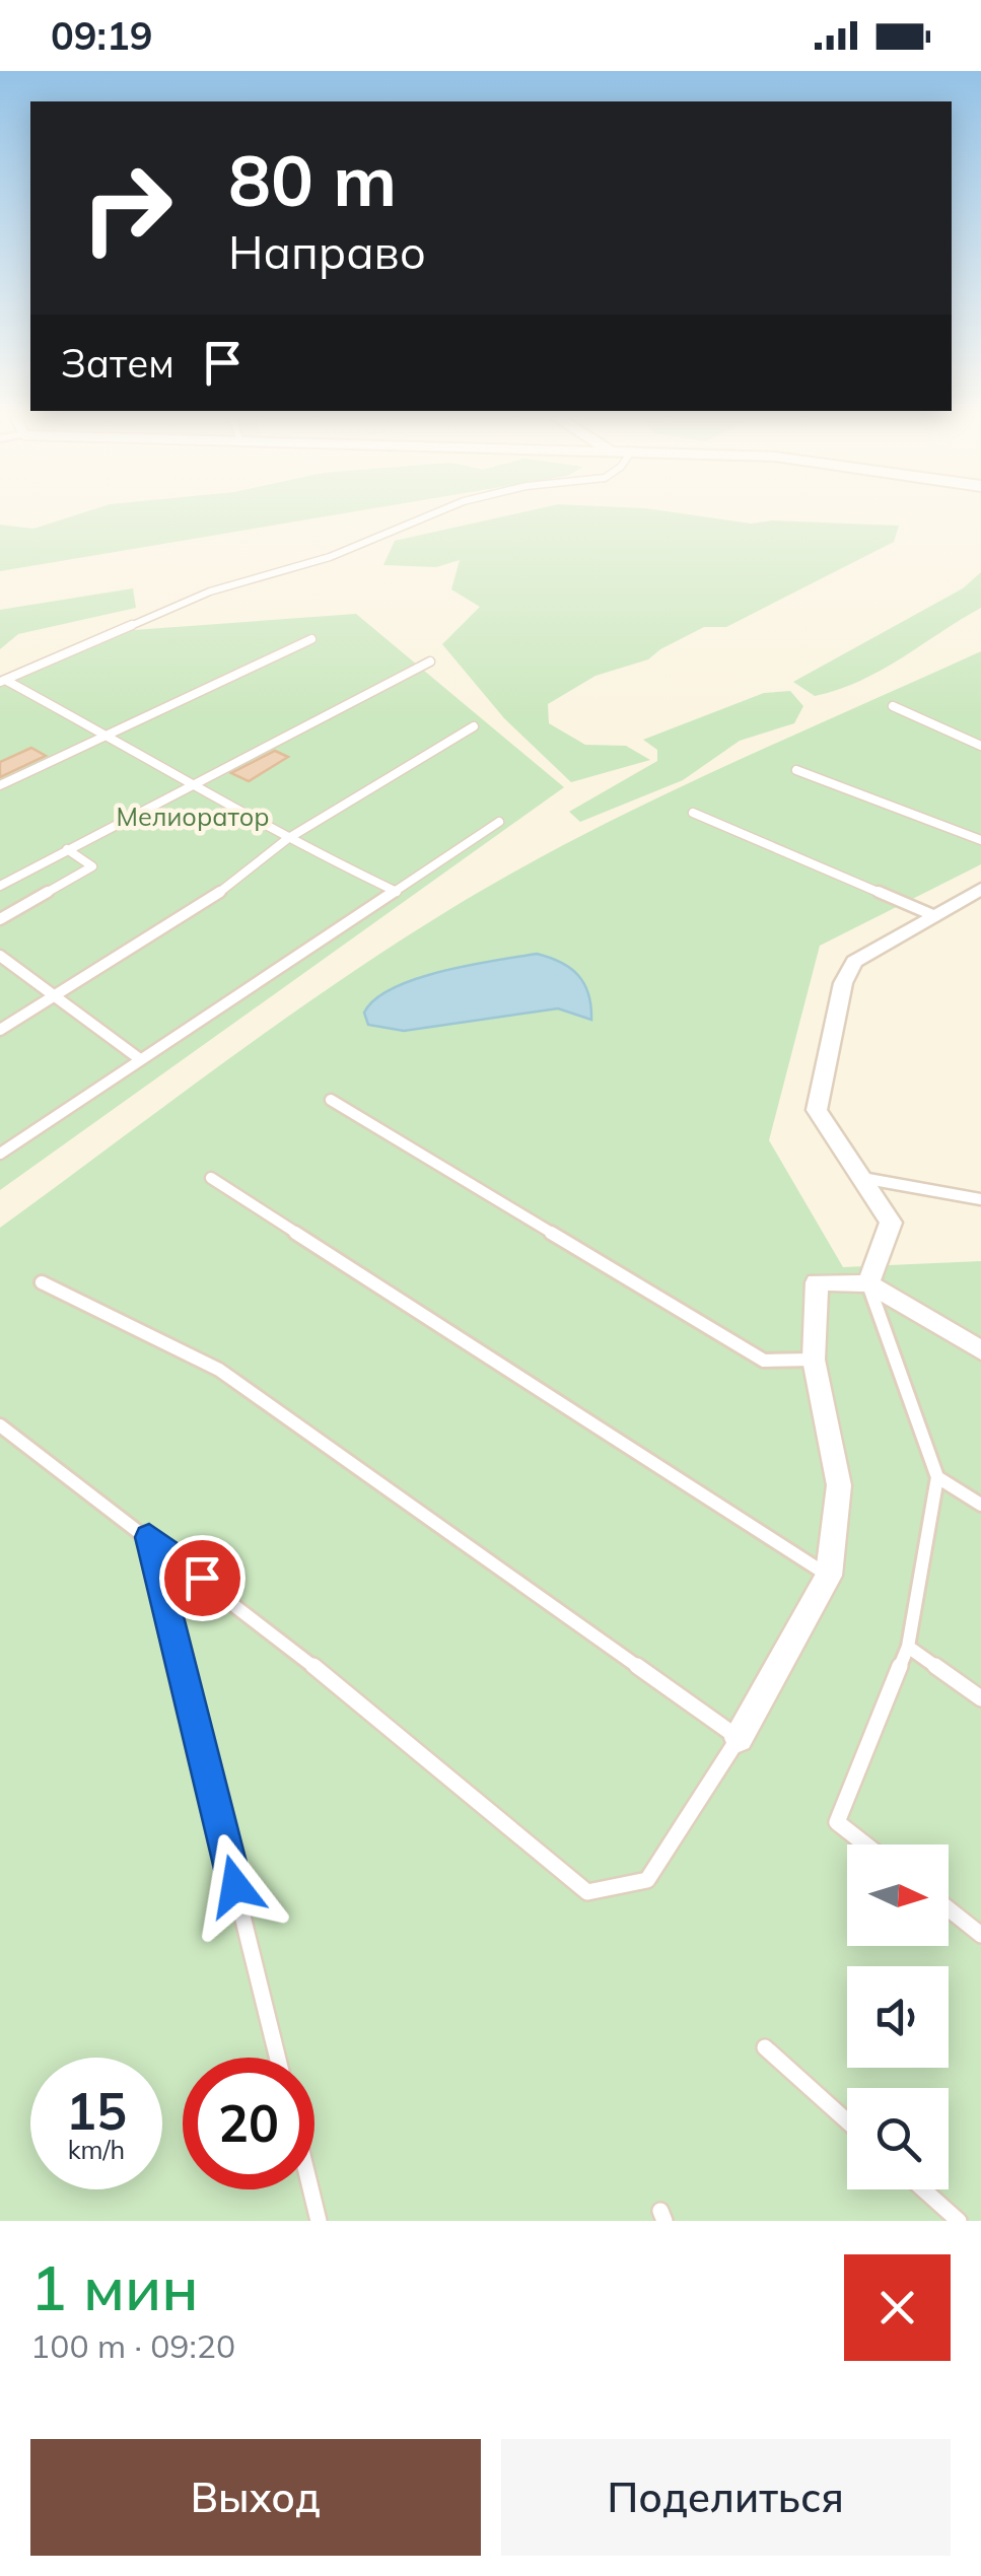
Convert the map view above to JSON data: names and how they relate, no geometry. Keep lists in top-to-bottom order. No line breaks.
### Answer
{"parks":["Мелиоратор"],"north":"right","page":{"status":"09:19","turn":["80 m","Направо"],"then":"Затем","speed":"15 km/h","limit":"20","heading":["1 мин","100 m · 09:20"],"buttons":["Выход","Поделиться"]}}
